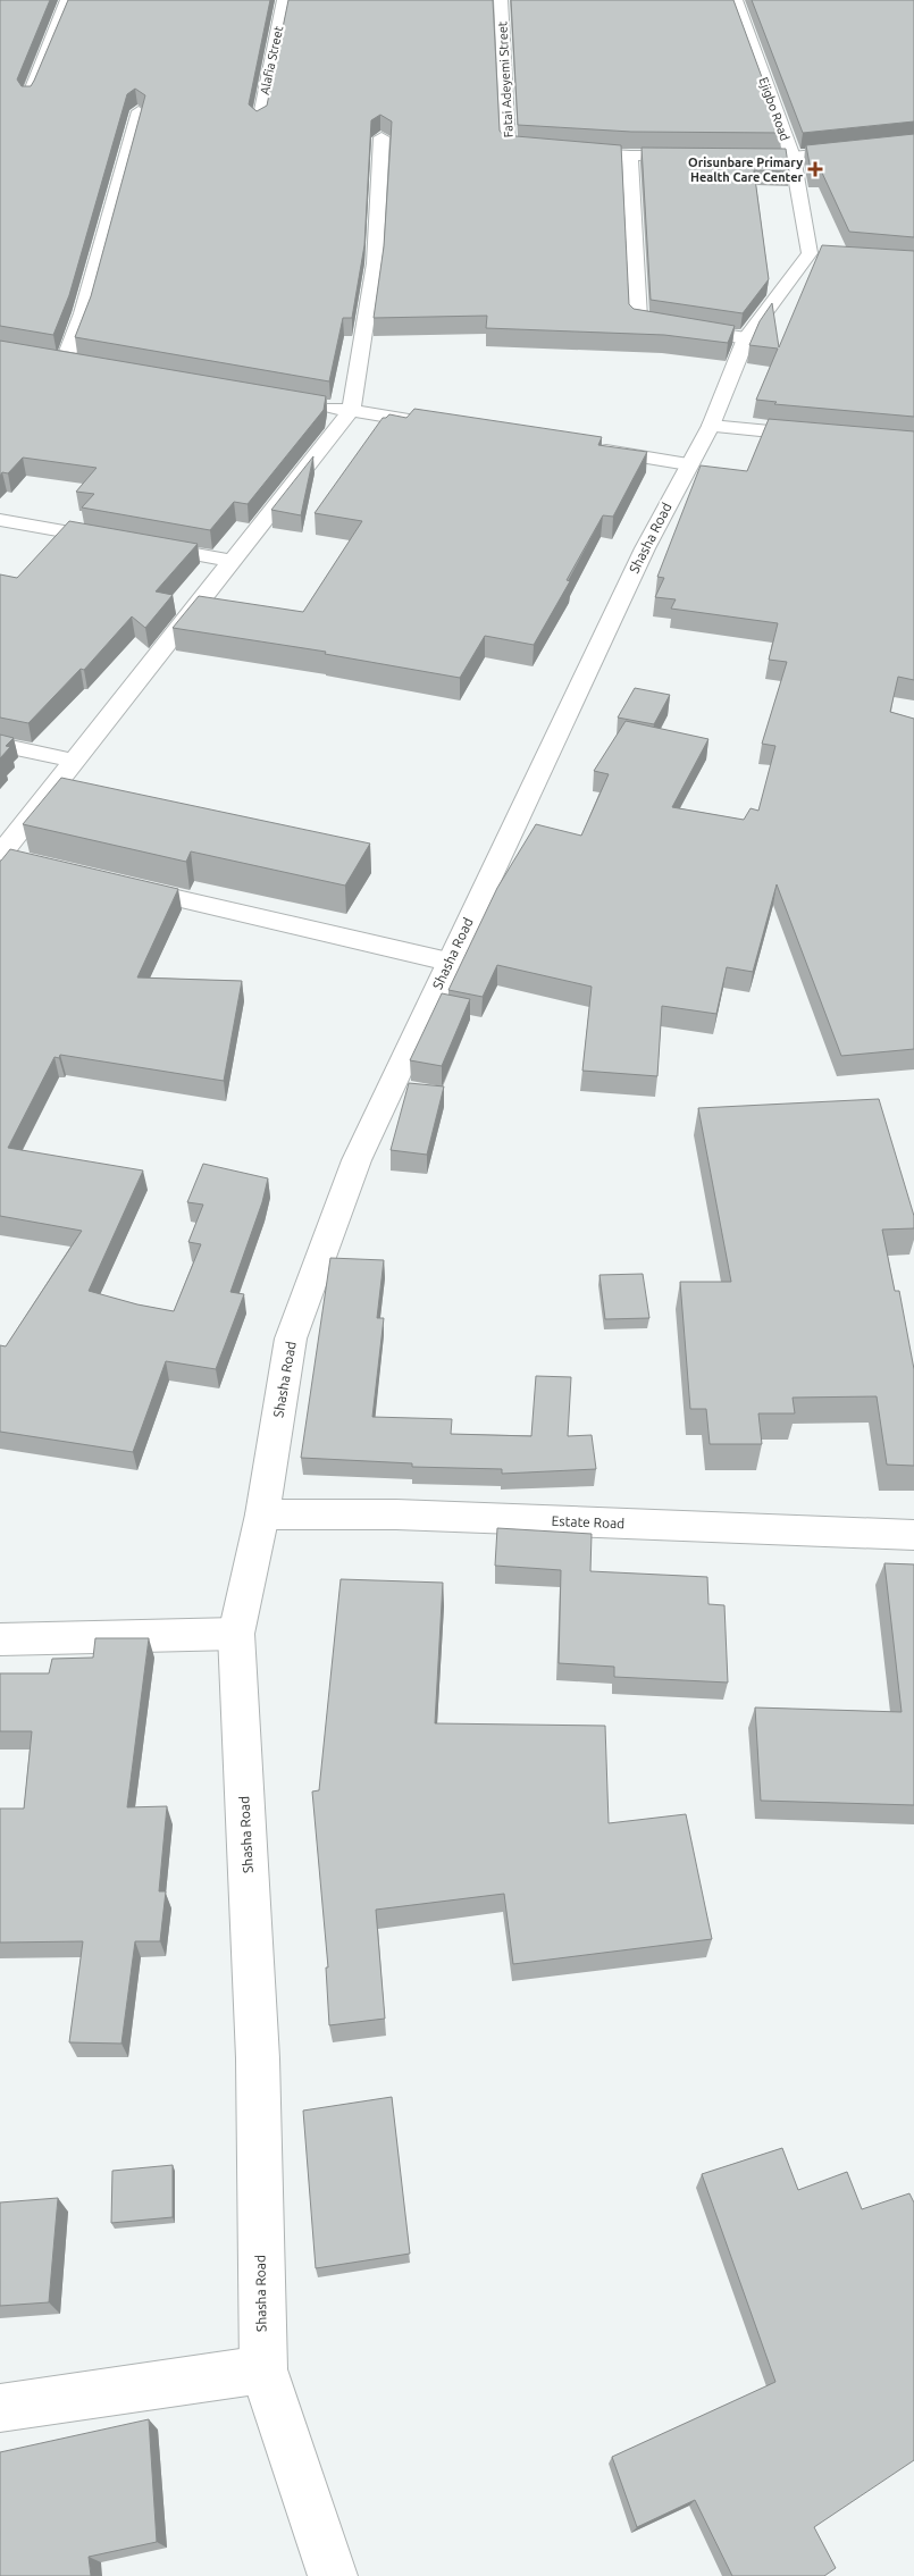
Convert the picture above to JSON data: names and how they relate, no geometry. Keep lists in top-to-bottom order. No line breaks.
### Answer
{"streets":{"street":["Alafia Street","Fatai Adeyemi Street","Ejigbo Road","Shasha Road","Estate Road"]},"crossings":[["Ejigbo Road","Shasha Road"],["Shasha Road","Estate Road"]],"places":{"health":["Orisunbare Primary Health Care Center"]}}
